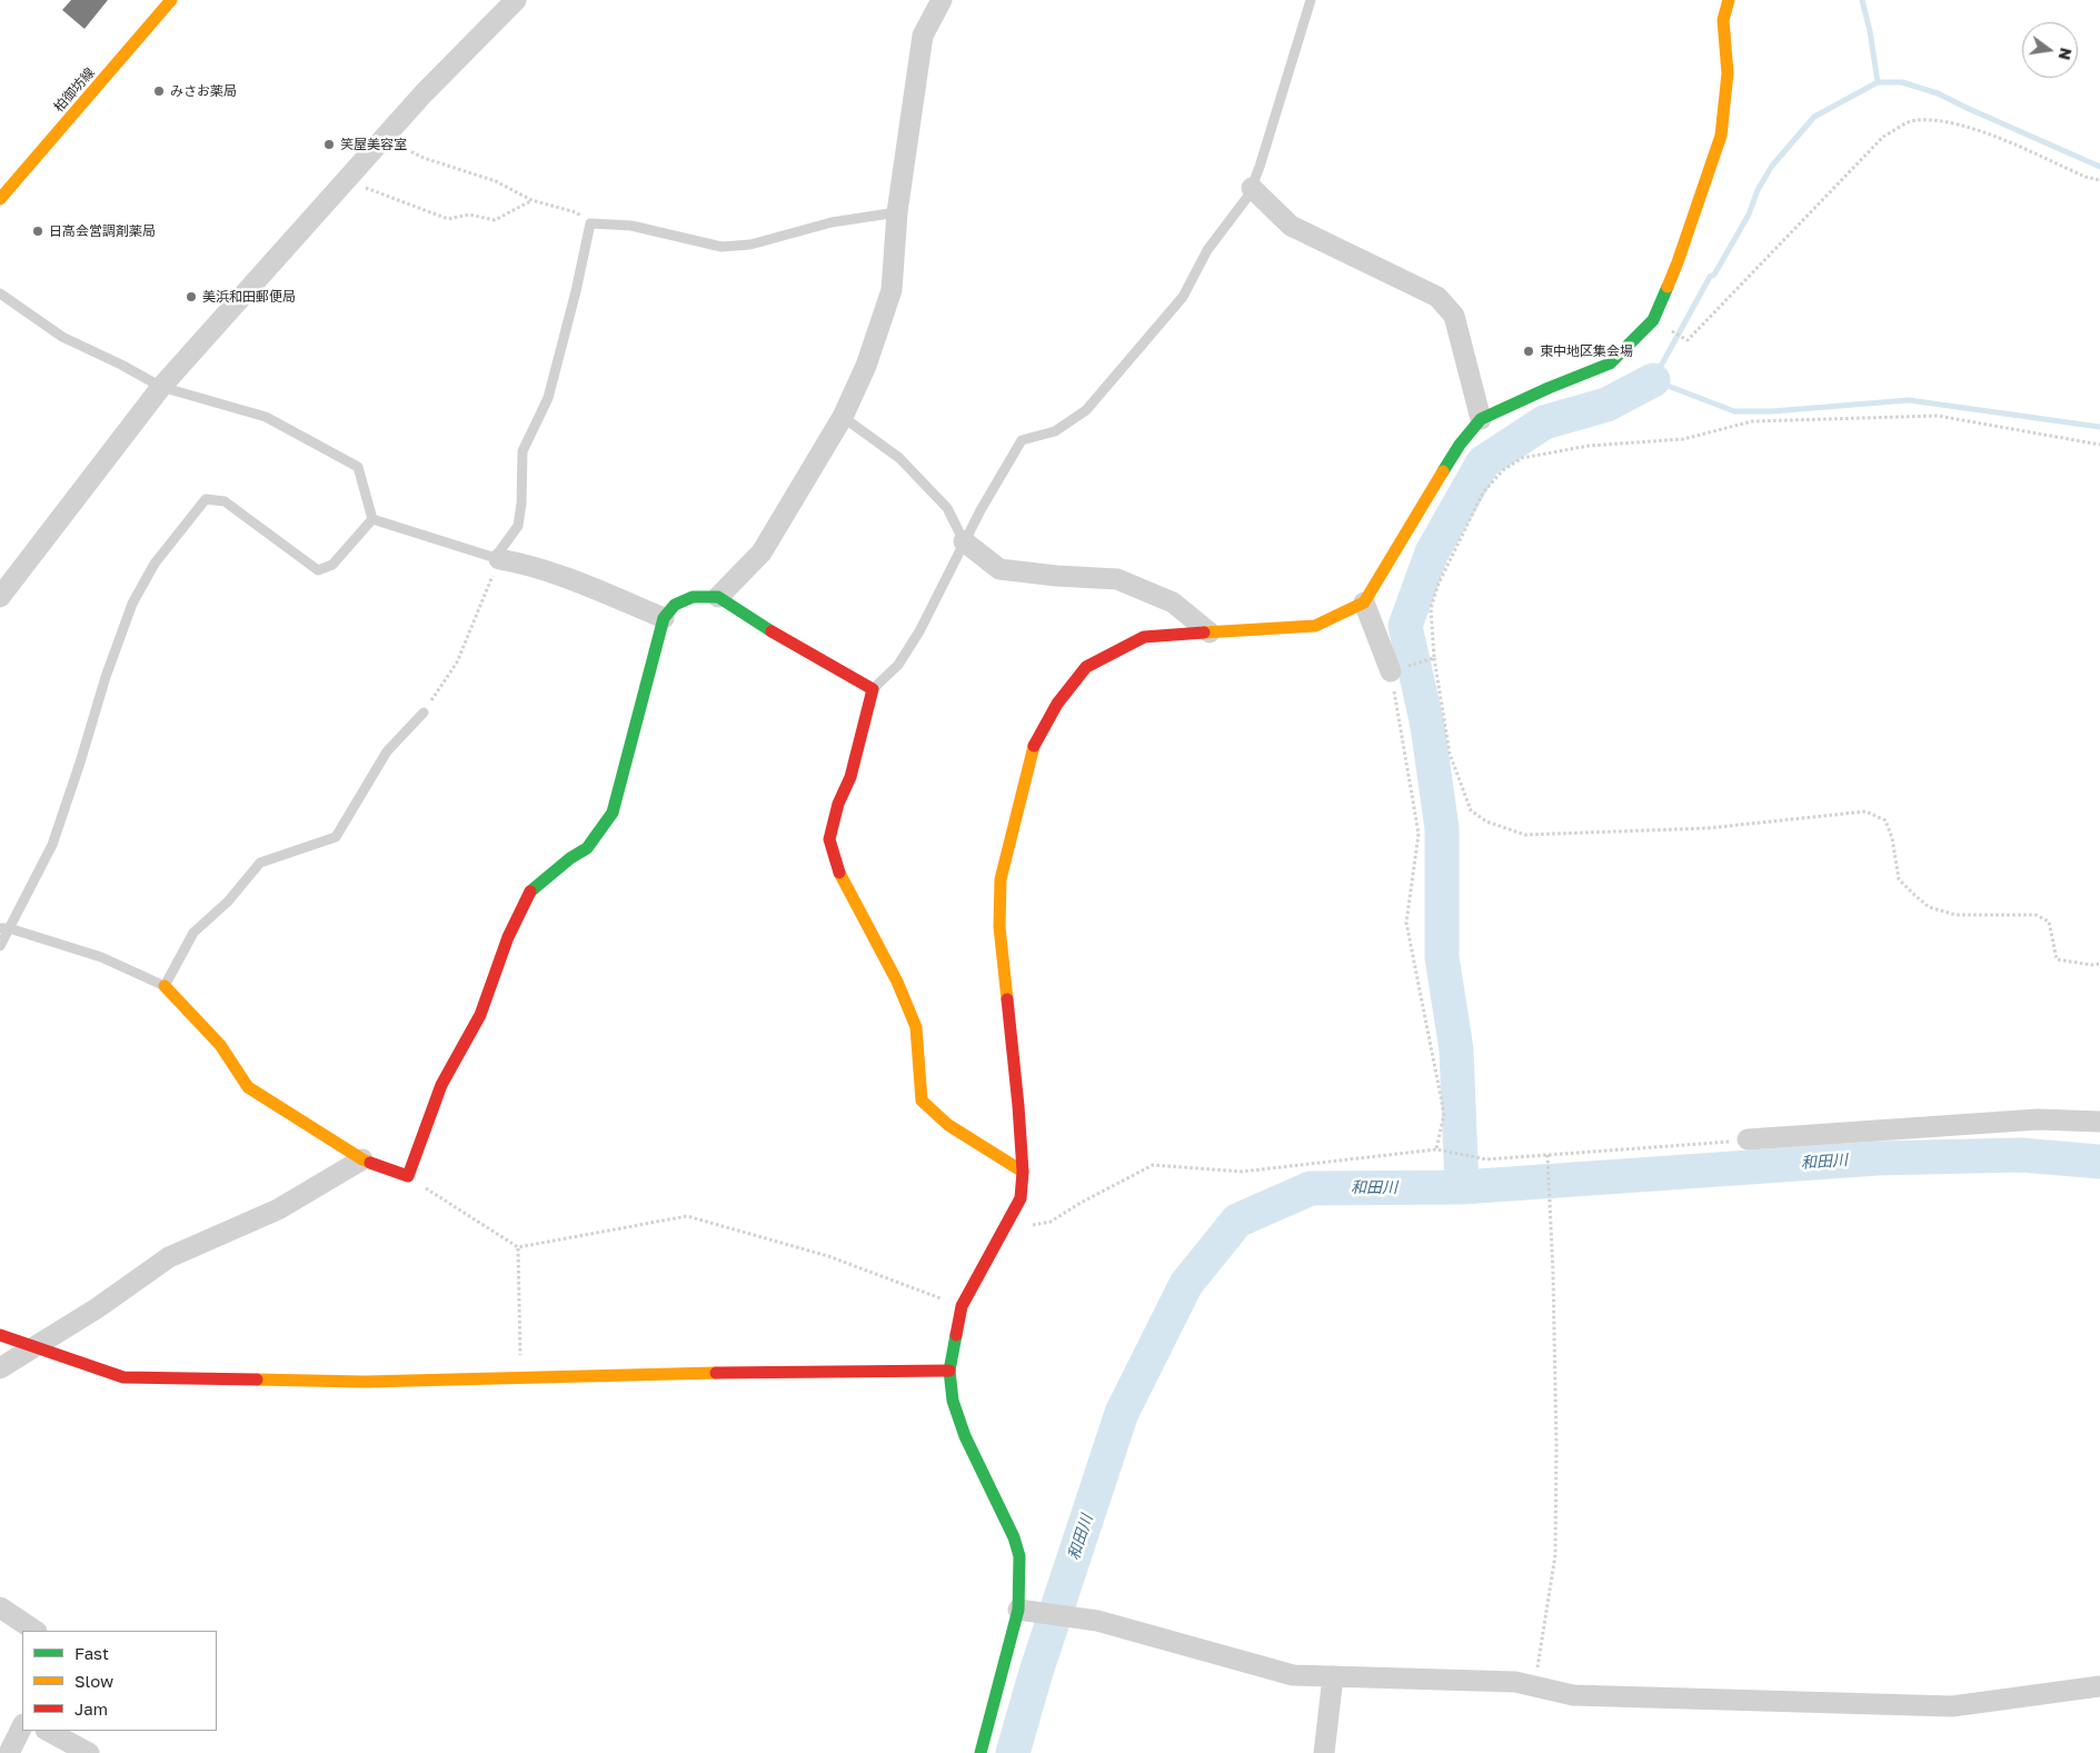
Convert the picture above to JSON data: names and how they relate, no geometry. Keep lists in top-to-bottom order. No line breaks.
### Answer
{"streets":{"street":["柏御坊線"]},"water":["和田川"],"places":["みさお薬局","笑屋美容室","日高会営調剤薬局","美浜和田郵便局","東中地区集会場"],"legend":["Fast","Slow","Jam"],"north":"right"}
